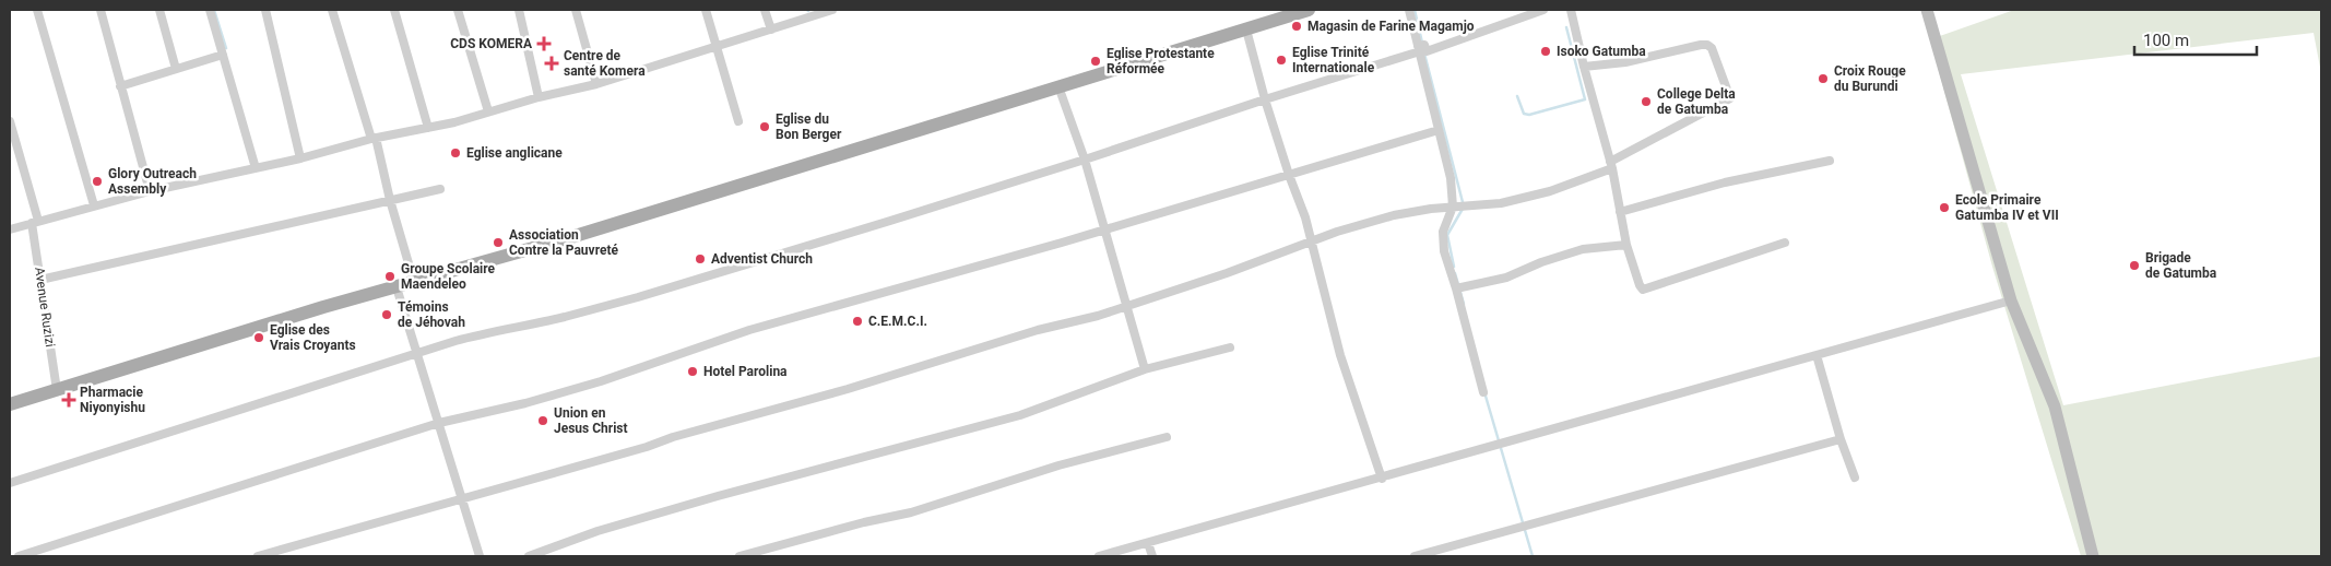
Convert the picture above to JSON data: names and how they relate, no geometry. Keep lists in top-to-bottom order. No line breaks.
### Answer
{"streets":{"street":["Avenue Ruzizi"]},"places":{"other":["Magasin de Farine Magamjo","Isoko Gatumba","Eglise Trinité Internationale","Eglise Protestante Réformée","Croix Rouge du Burundi","College Delta de Gatumba","Eglise du Bon Berger","Eglise anglicane","Glory Outreach Assembly","Ecole Primaire Gatumba IV et VII","Association Contre la Pauvreté","Adventist Church","Brigade de Gatumba","Groupe Scolaire Maendeleo","Témoins de Jéhovah","C.E.M.C.I.","Eglise des Vrais Croyants","Hotel Parolina","Union en Jesus Christ"],"health":["CDS KOMERA","Centre de santé Komera","Pharmacie Niyonyishu"]},"scale_bar":"100 m"}
